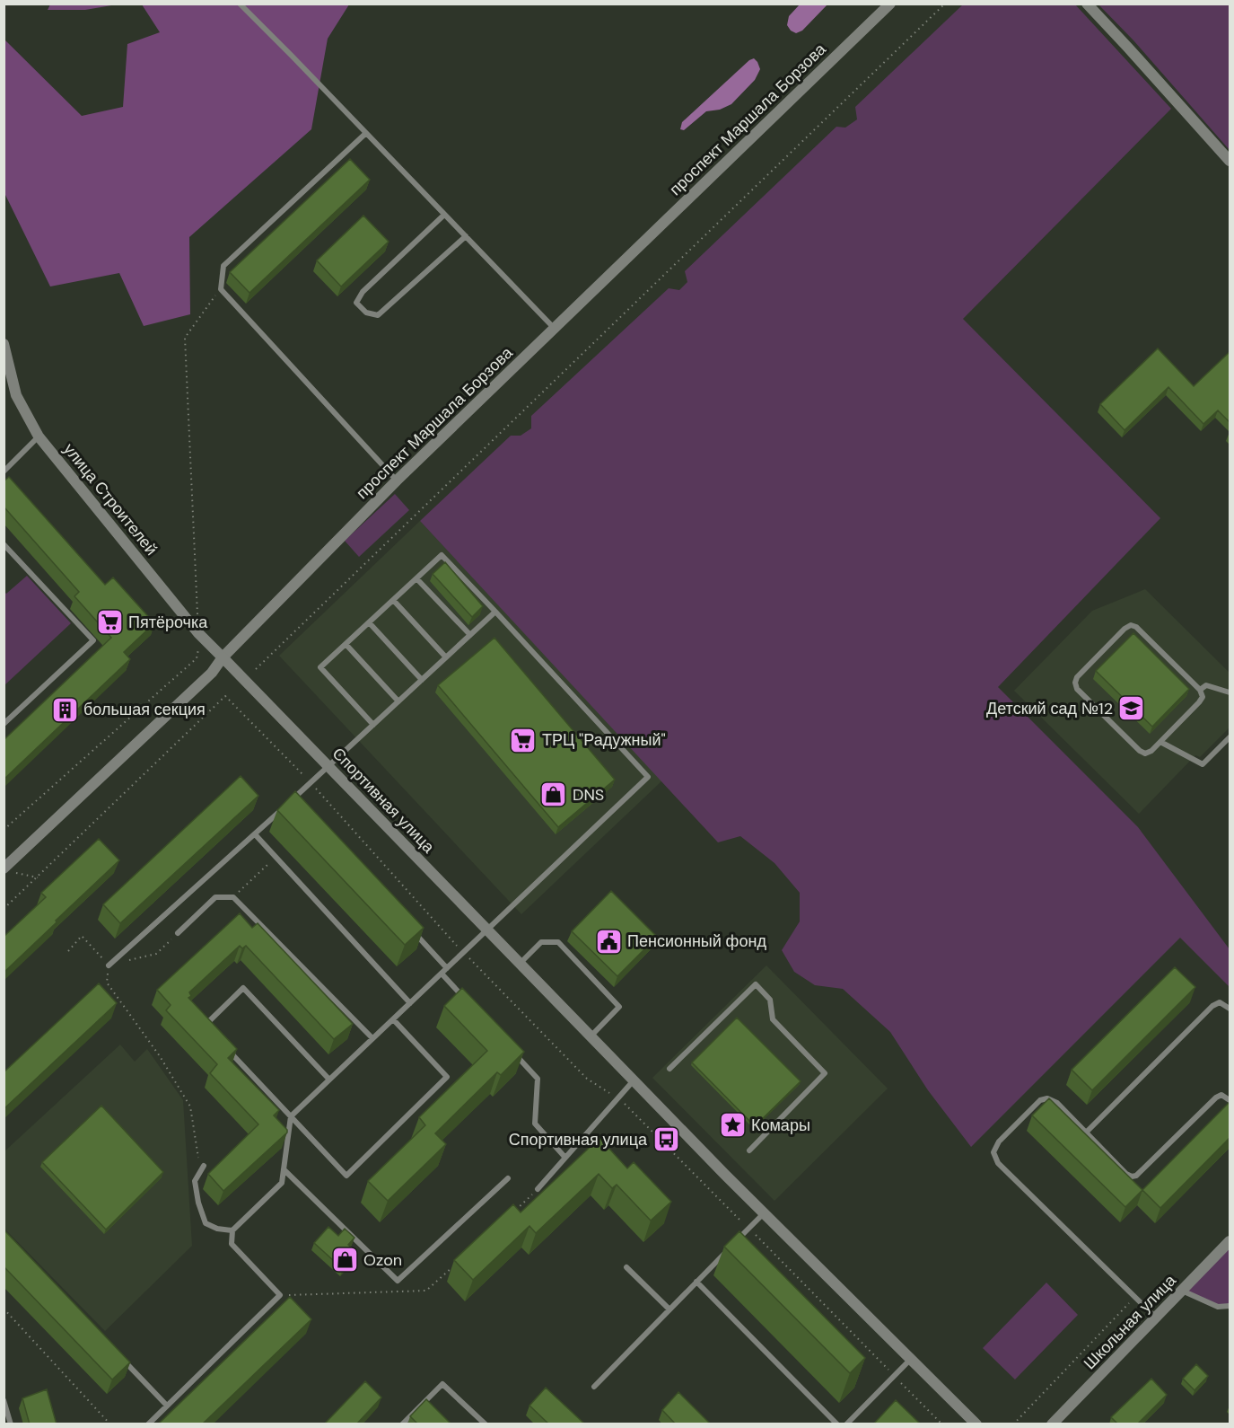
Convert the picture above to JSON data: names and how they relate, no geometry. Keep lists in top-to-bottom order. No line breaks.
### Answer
{"streets":{"street":["проспект Маршала Борзова","улица Строителей","Спортивная улица","Школьная улица"]},"crossings":[["проспект Маршала Борзова","улица Строителей"],["проспект Маршала Борзова","Спортивная улица"],["улица Строителей","Спортивная улица"]],"places":{"supermarket":["Пятёрочка","ТРЦ \"Радужный\""],"school or university":["Детский сад №12"],"building":["большая секция"],"shop":["DNS","Ozon"],"public building":["Пенсионный фонд"],"place":["Комары"],"bus stop":["Спортивная улица"]}}
